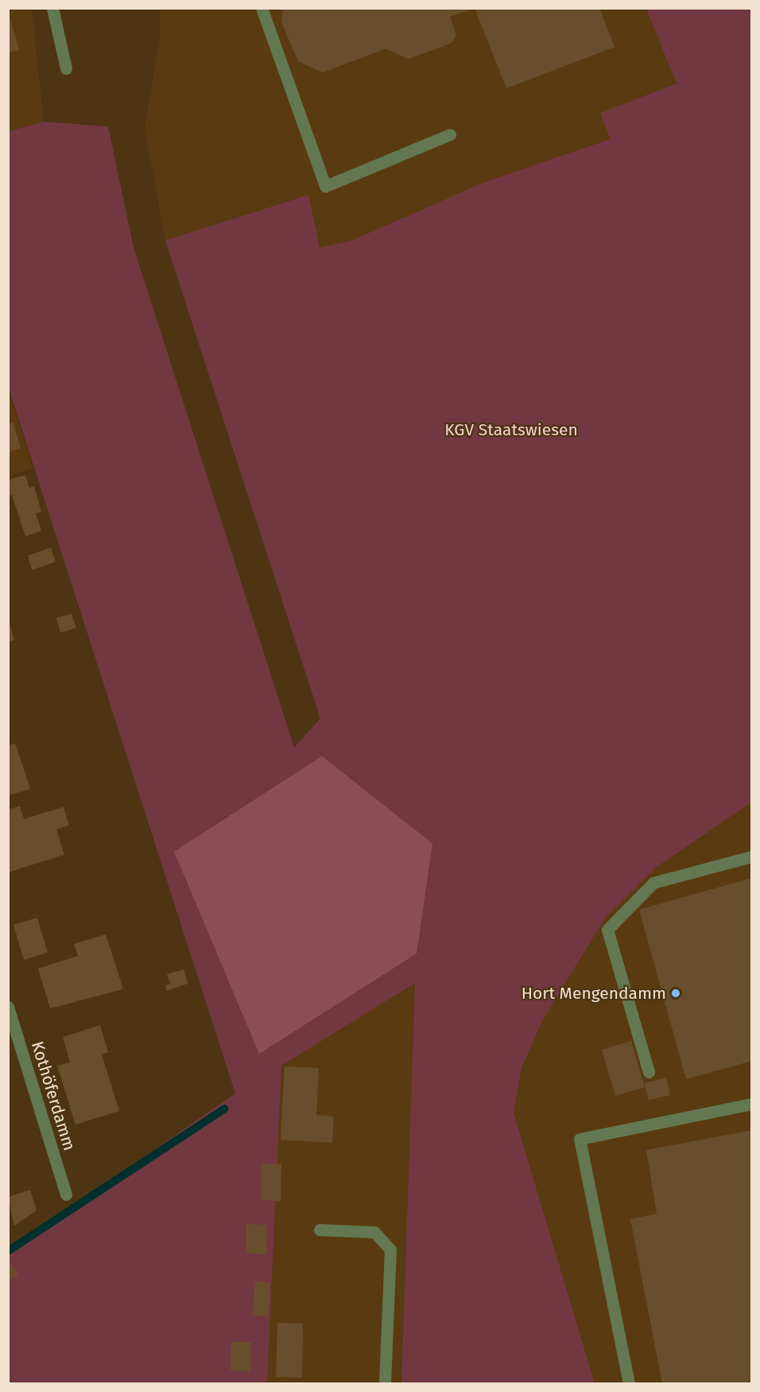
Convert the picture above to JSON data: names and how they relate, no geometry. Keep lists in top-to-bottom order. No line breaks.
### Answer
{"streets":{"street":["Kothöferdamm"]},"parks":["KGV Staatswiesen"],"places":["Hort Mengendamm"]}
